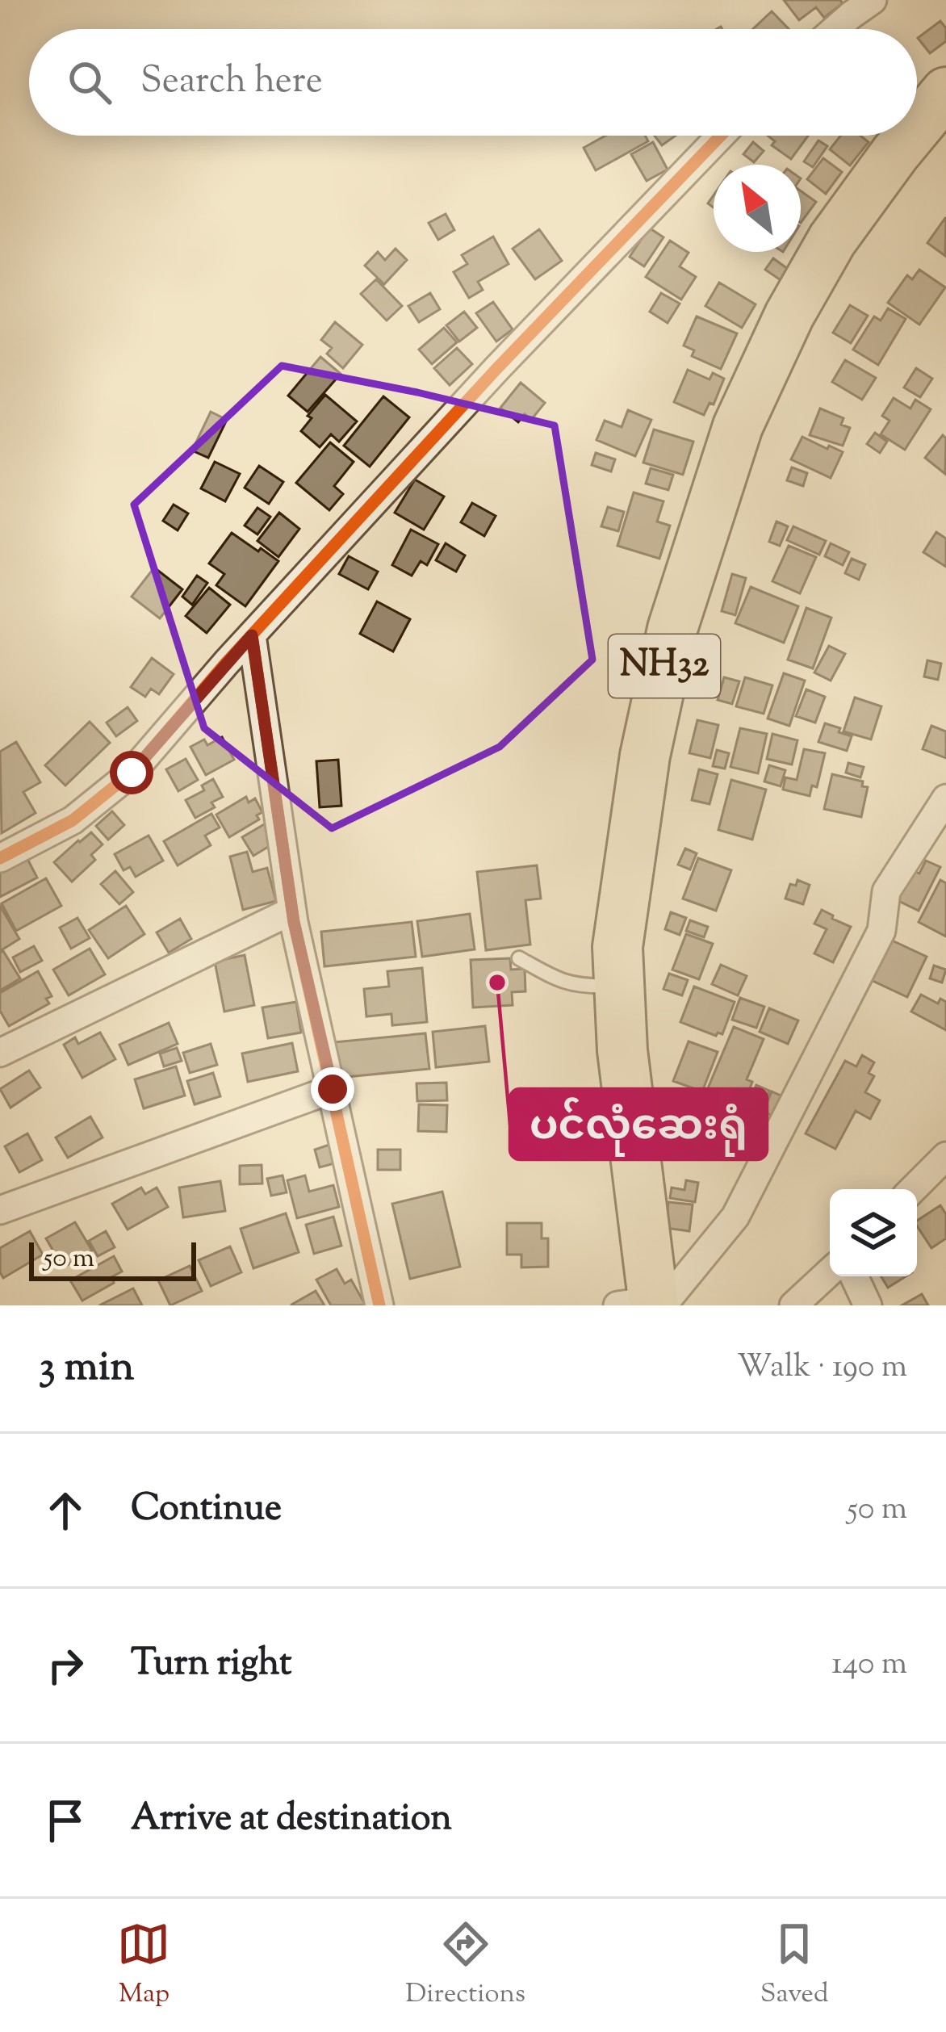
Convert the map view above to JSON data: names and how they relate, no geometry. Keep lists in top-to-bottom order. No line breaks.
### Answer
{"streets":{"highway":["NH32"]},"places":["ပင်လုံဆေးရုံ"],"scale_bar":"50 m","north":"top left","page":{"search":"Search here","scale":"50 m","heading":["3 min","Walk · 190 m"],"list":[["Continue","50 m"],["Turn right","140 m"],"Arrive at destination"],"nav":["Map","Directions","Saved"]}}
